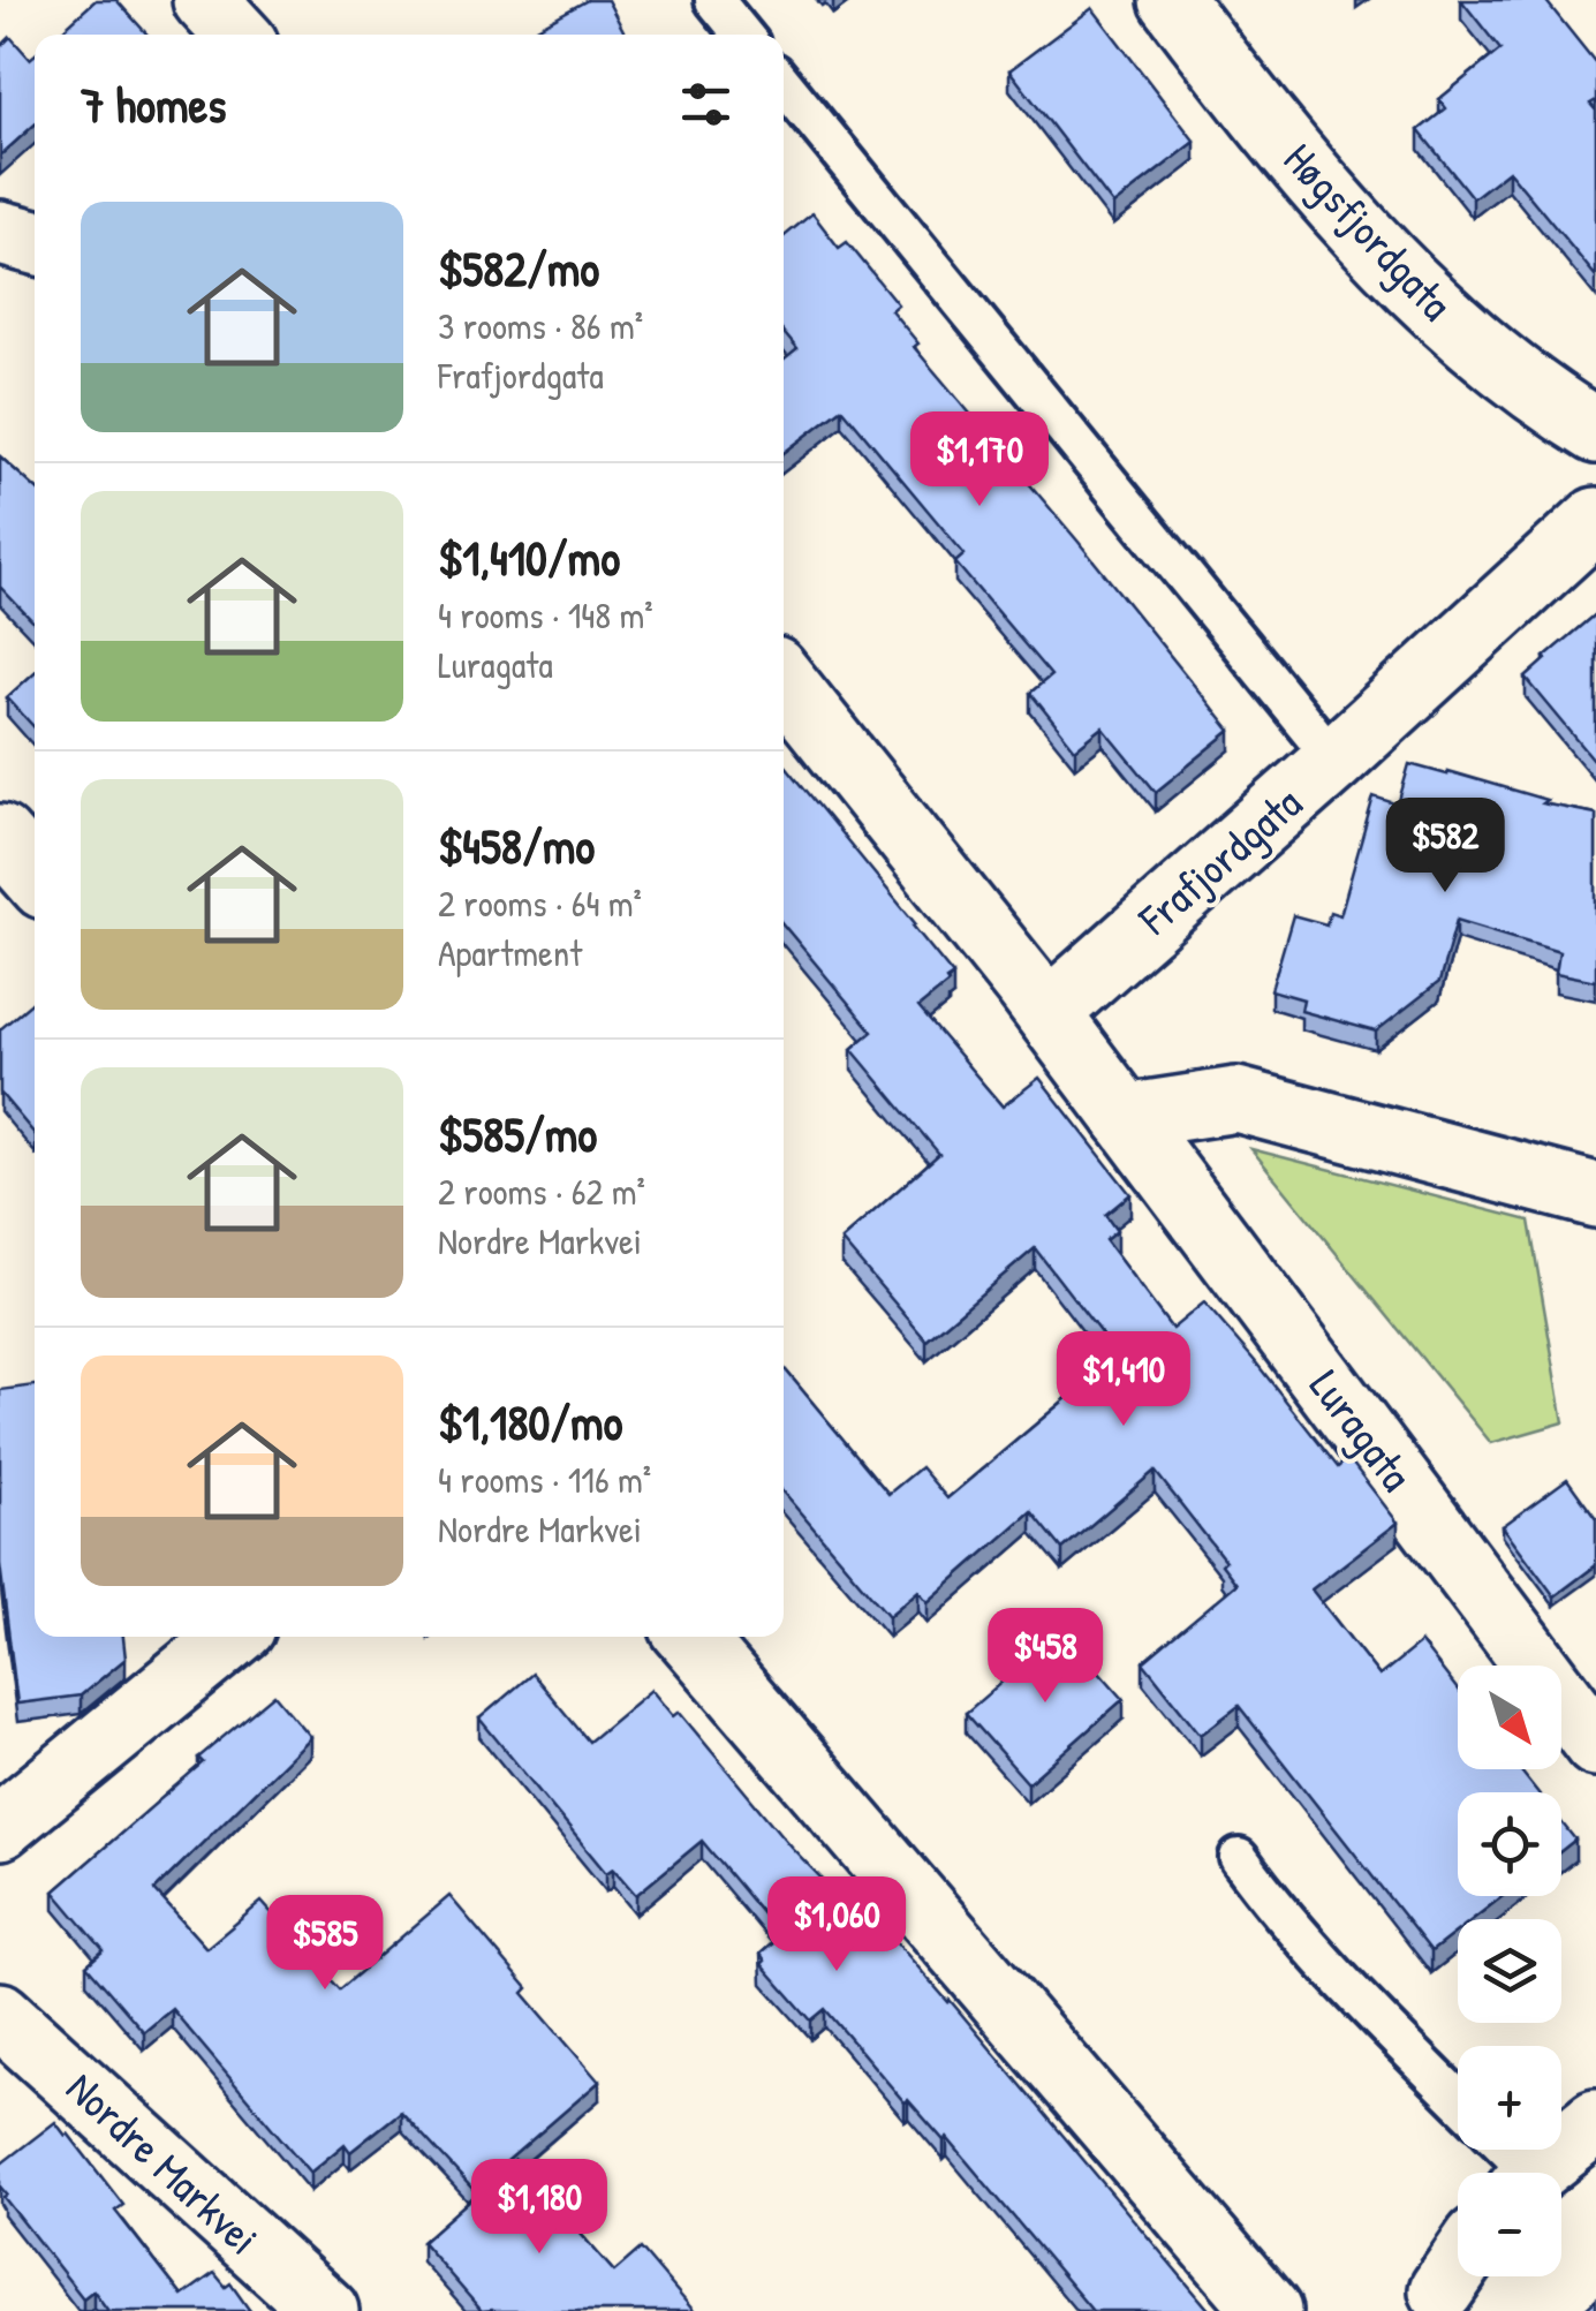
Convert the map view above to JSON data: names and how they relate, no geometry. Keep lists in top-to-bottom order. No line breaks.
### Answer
{"streets":{"street":["Høgsfjordgata","Frafjordgata","Luragata","Nordre Markvei"]},"crossings":[["Frafjordgata","Luragata"]],"north":"bottom right","page":{"heading":"7 homes","list":[{"name":"$582/mo","note":"3 rooms · 86 m² · Frafjordgata"},{"name":"$1,410/mo","note":"4 rooms · 148 m² · Luragata"},{"name":"$458/mo","note":"2 rooms · 64 m² · Apartment"},{"name":"$585/mo","note":"2 rooms · 62 m² · Nordre Markvei"},{"name":"$1,180/mo","note":"4 rooms · 116 m² · Nordre Markvei"}],"price":["$1,170","$582","$1,410","$458","$1,060","$585","$1,180"],"map_buttons":["+","−"]}}
